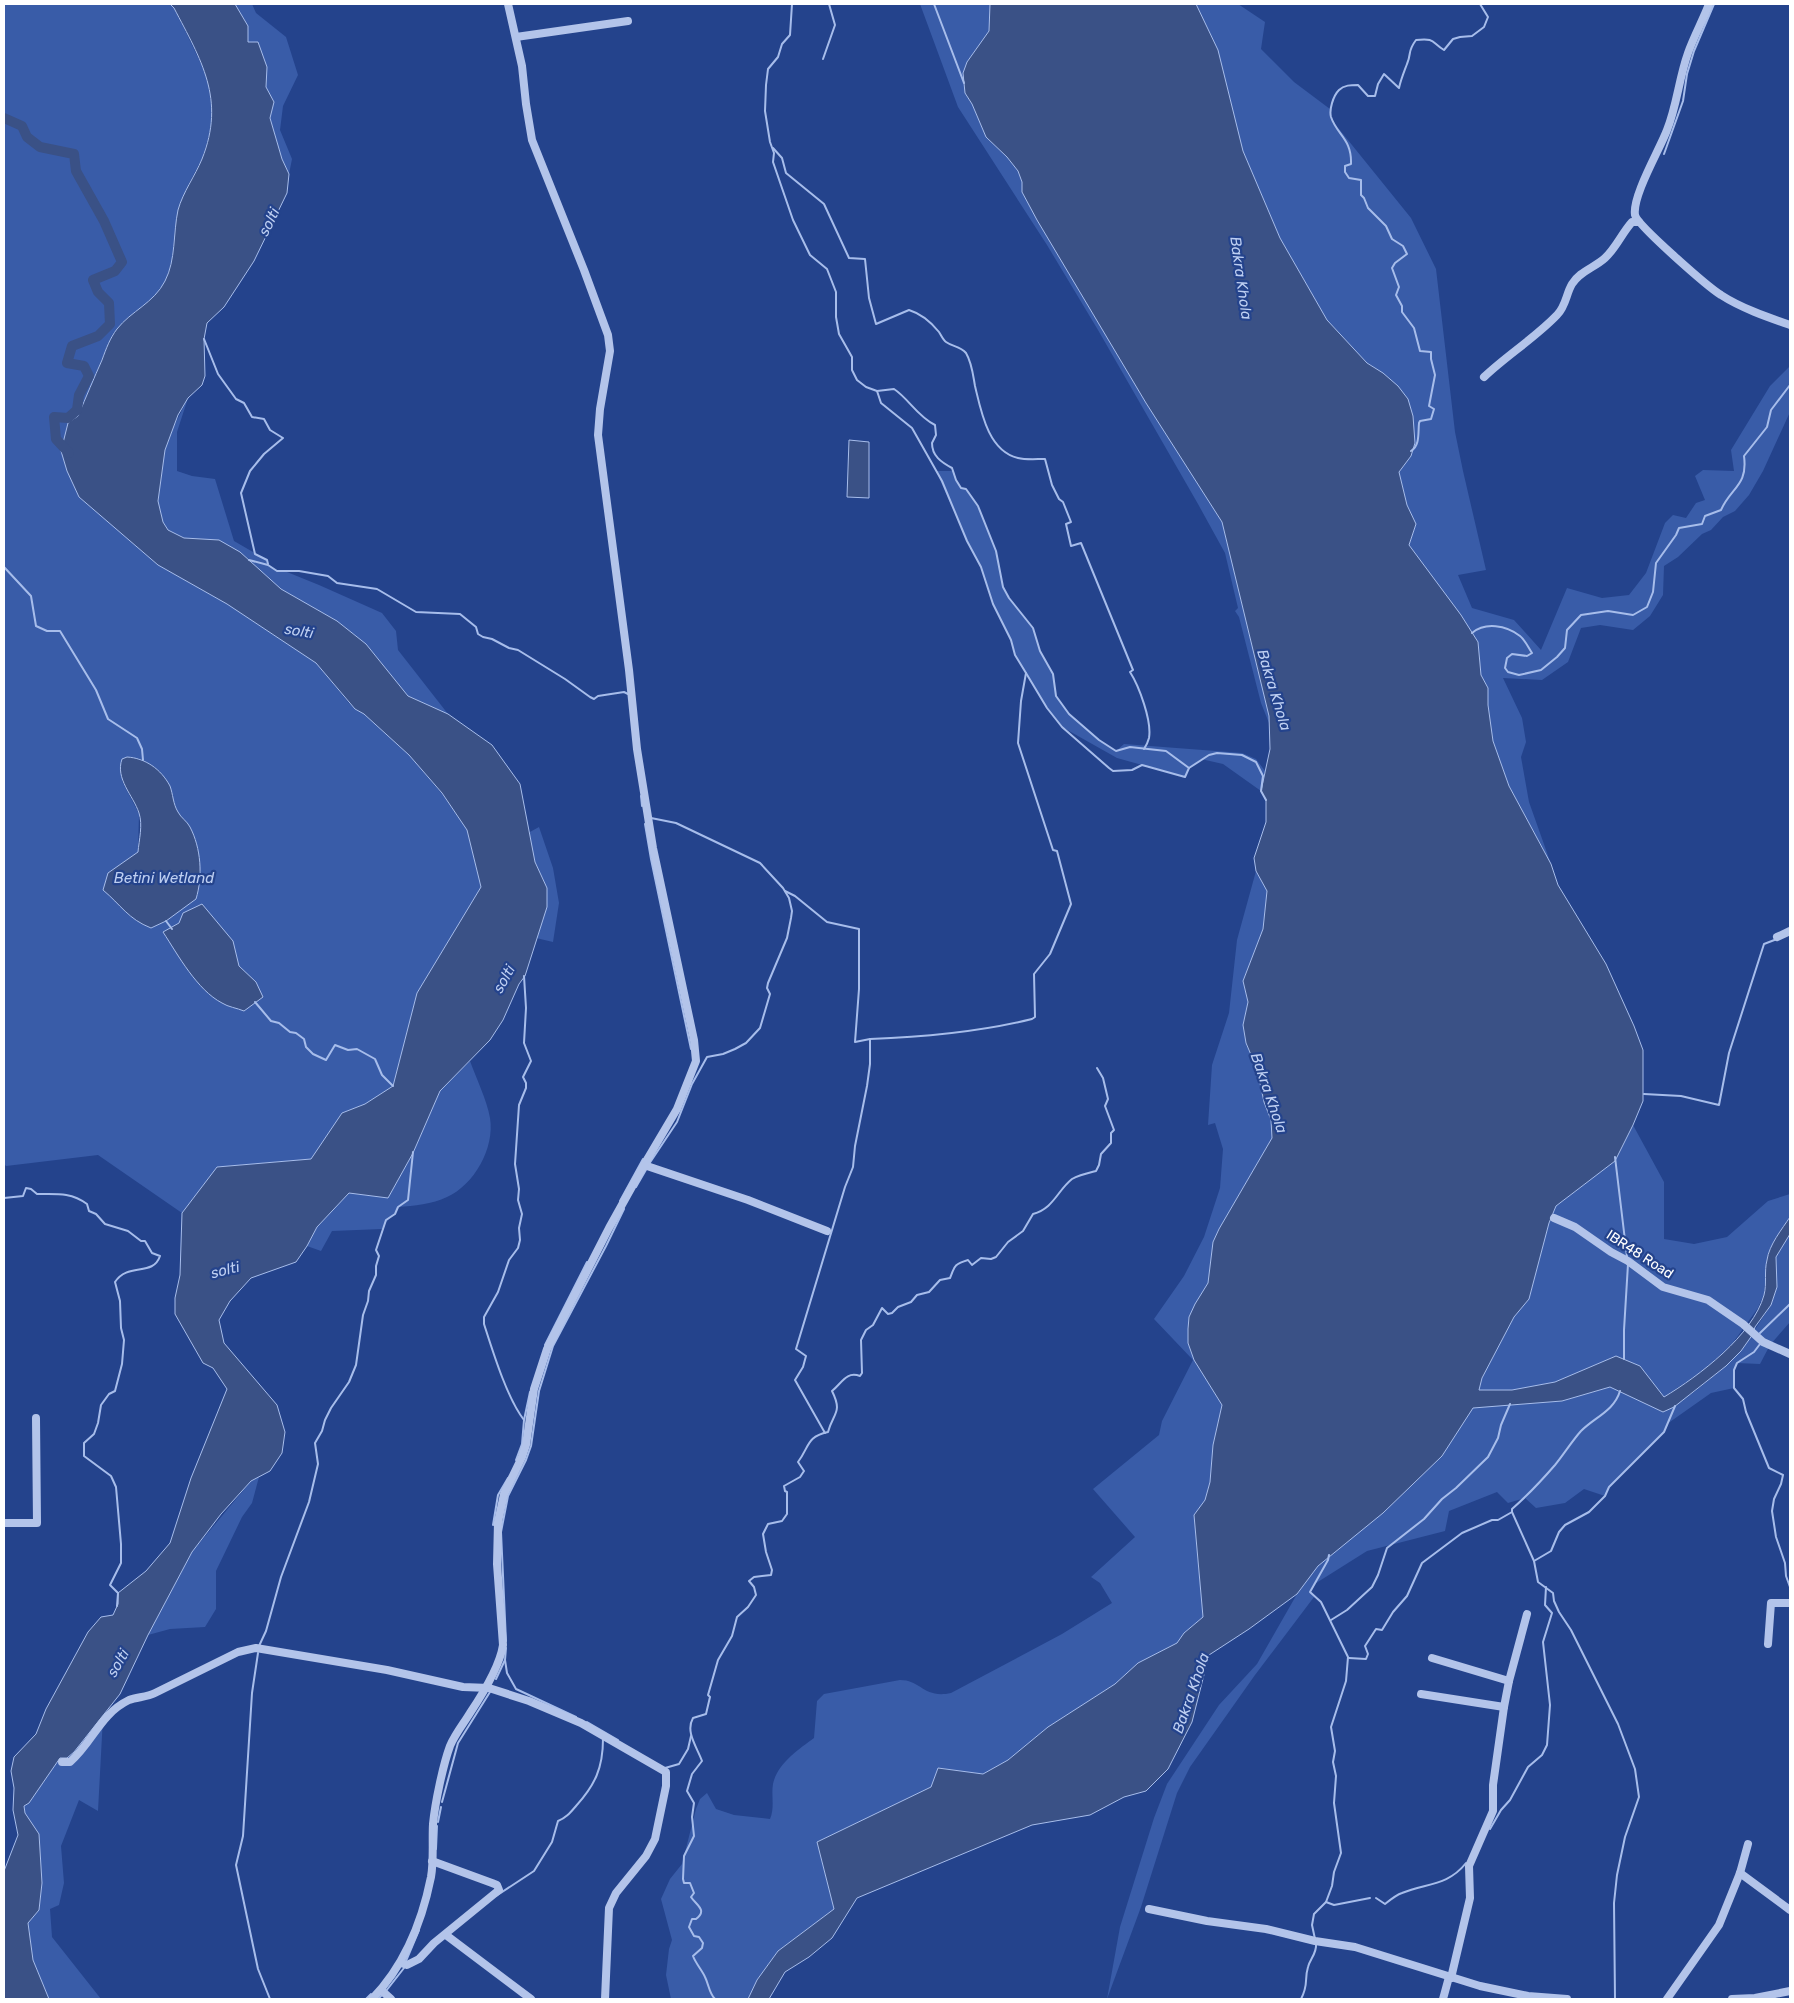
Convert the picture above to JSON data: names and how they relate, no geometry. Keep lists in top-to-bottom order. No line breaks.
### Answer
{"streets":{"street":["IBR48 Road"]},"water":["solti","Bakra Khola","Betini Wetland"]}
